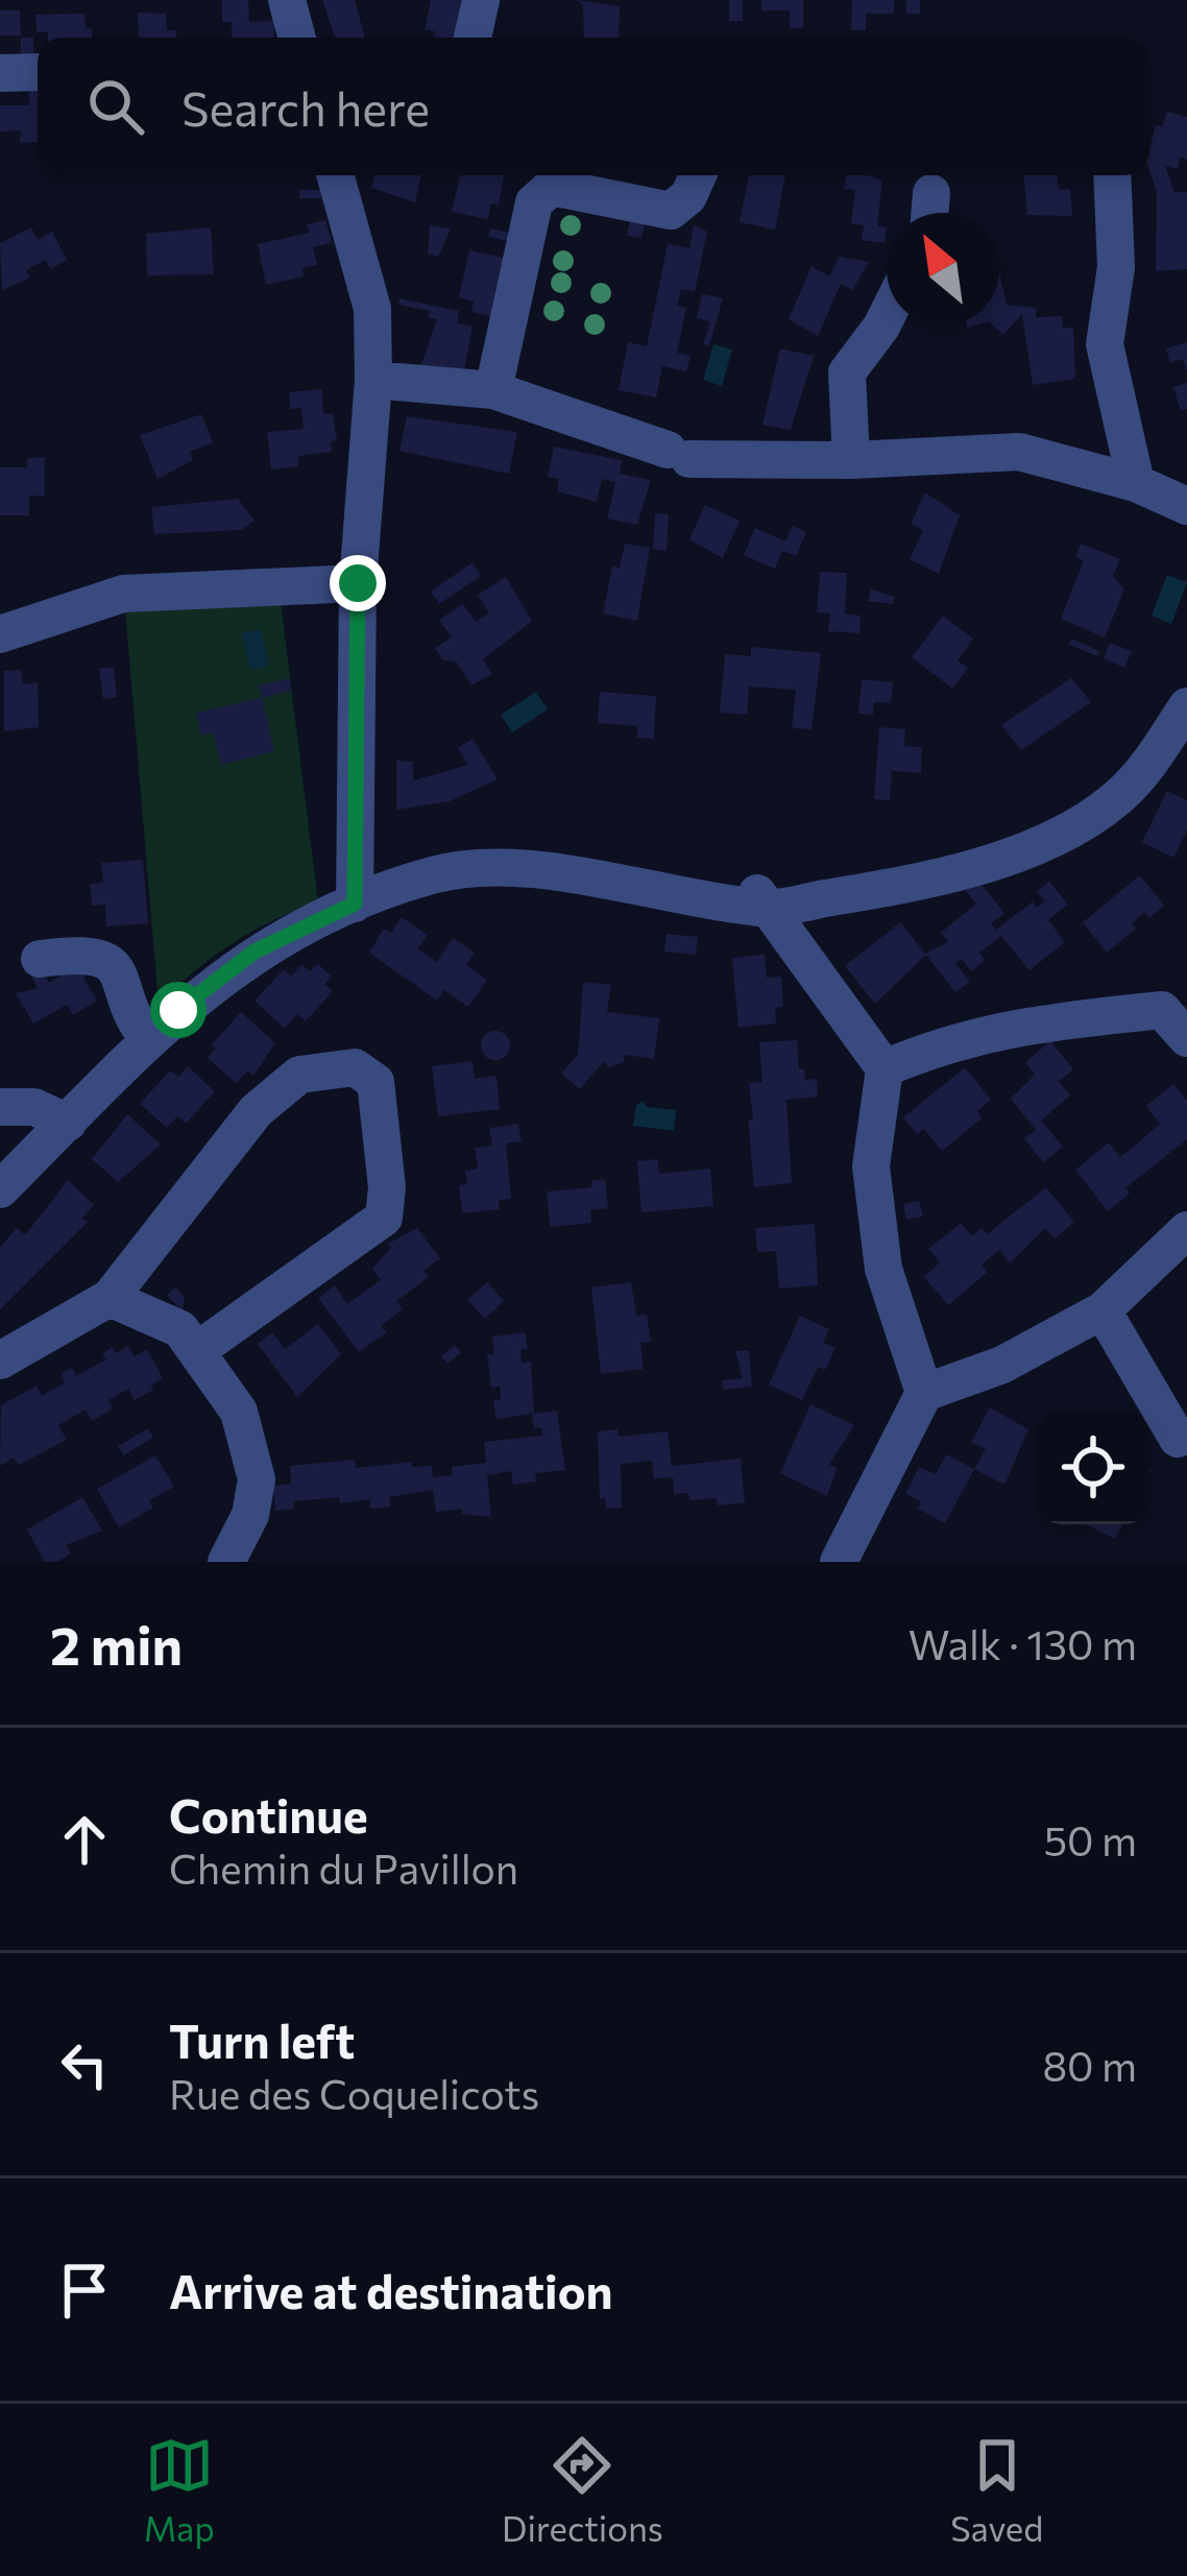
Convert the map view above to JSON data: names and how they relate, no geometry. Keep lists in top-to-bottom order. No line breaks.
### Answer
{"north":"top left","page":{"search":"Search here","heading":["2 min","Walk · 130 m"],"list":[["Continue","Chemin du Pavillon","50 m"],["Turn left","Rue des Coquelicots","80 m"],"Arrive at destination"],"nav":["Map","Directions","Saved"]}}
